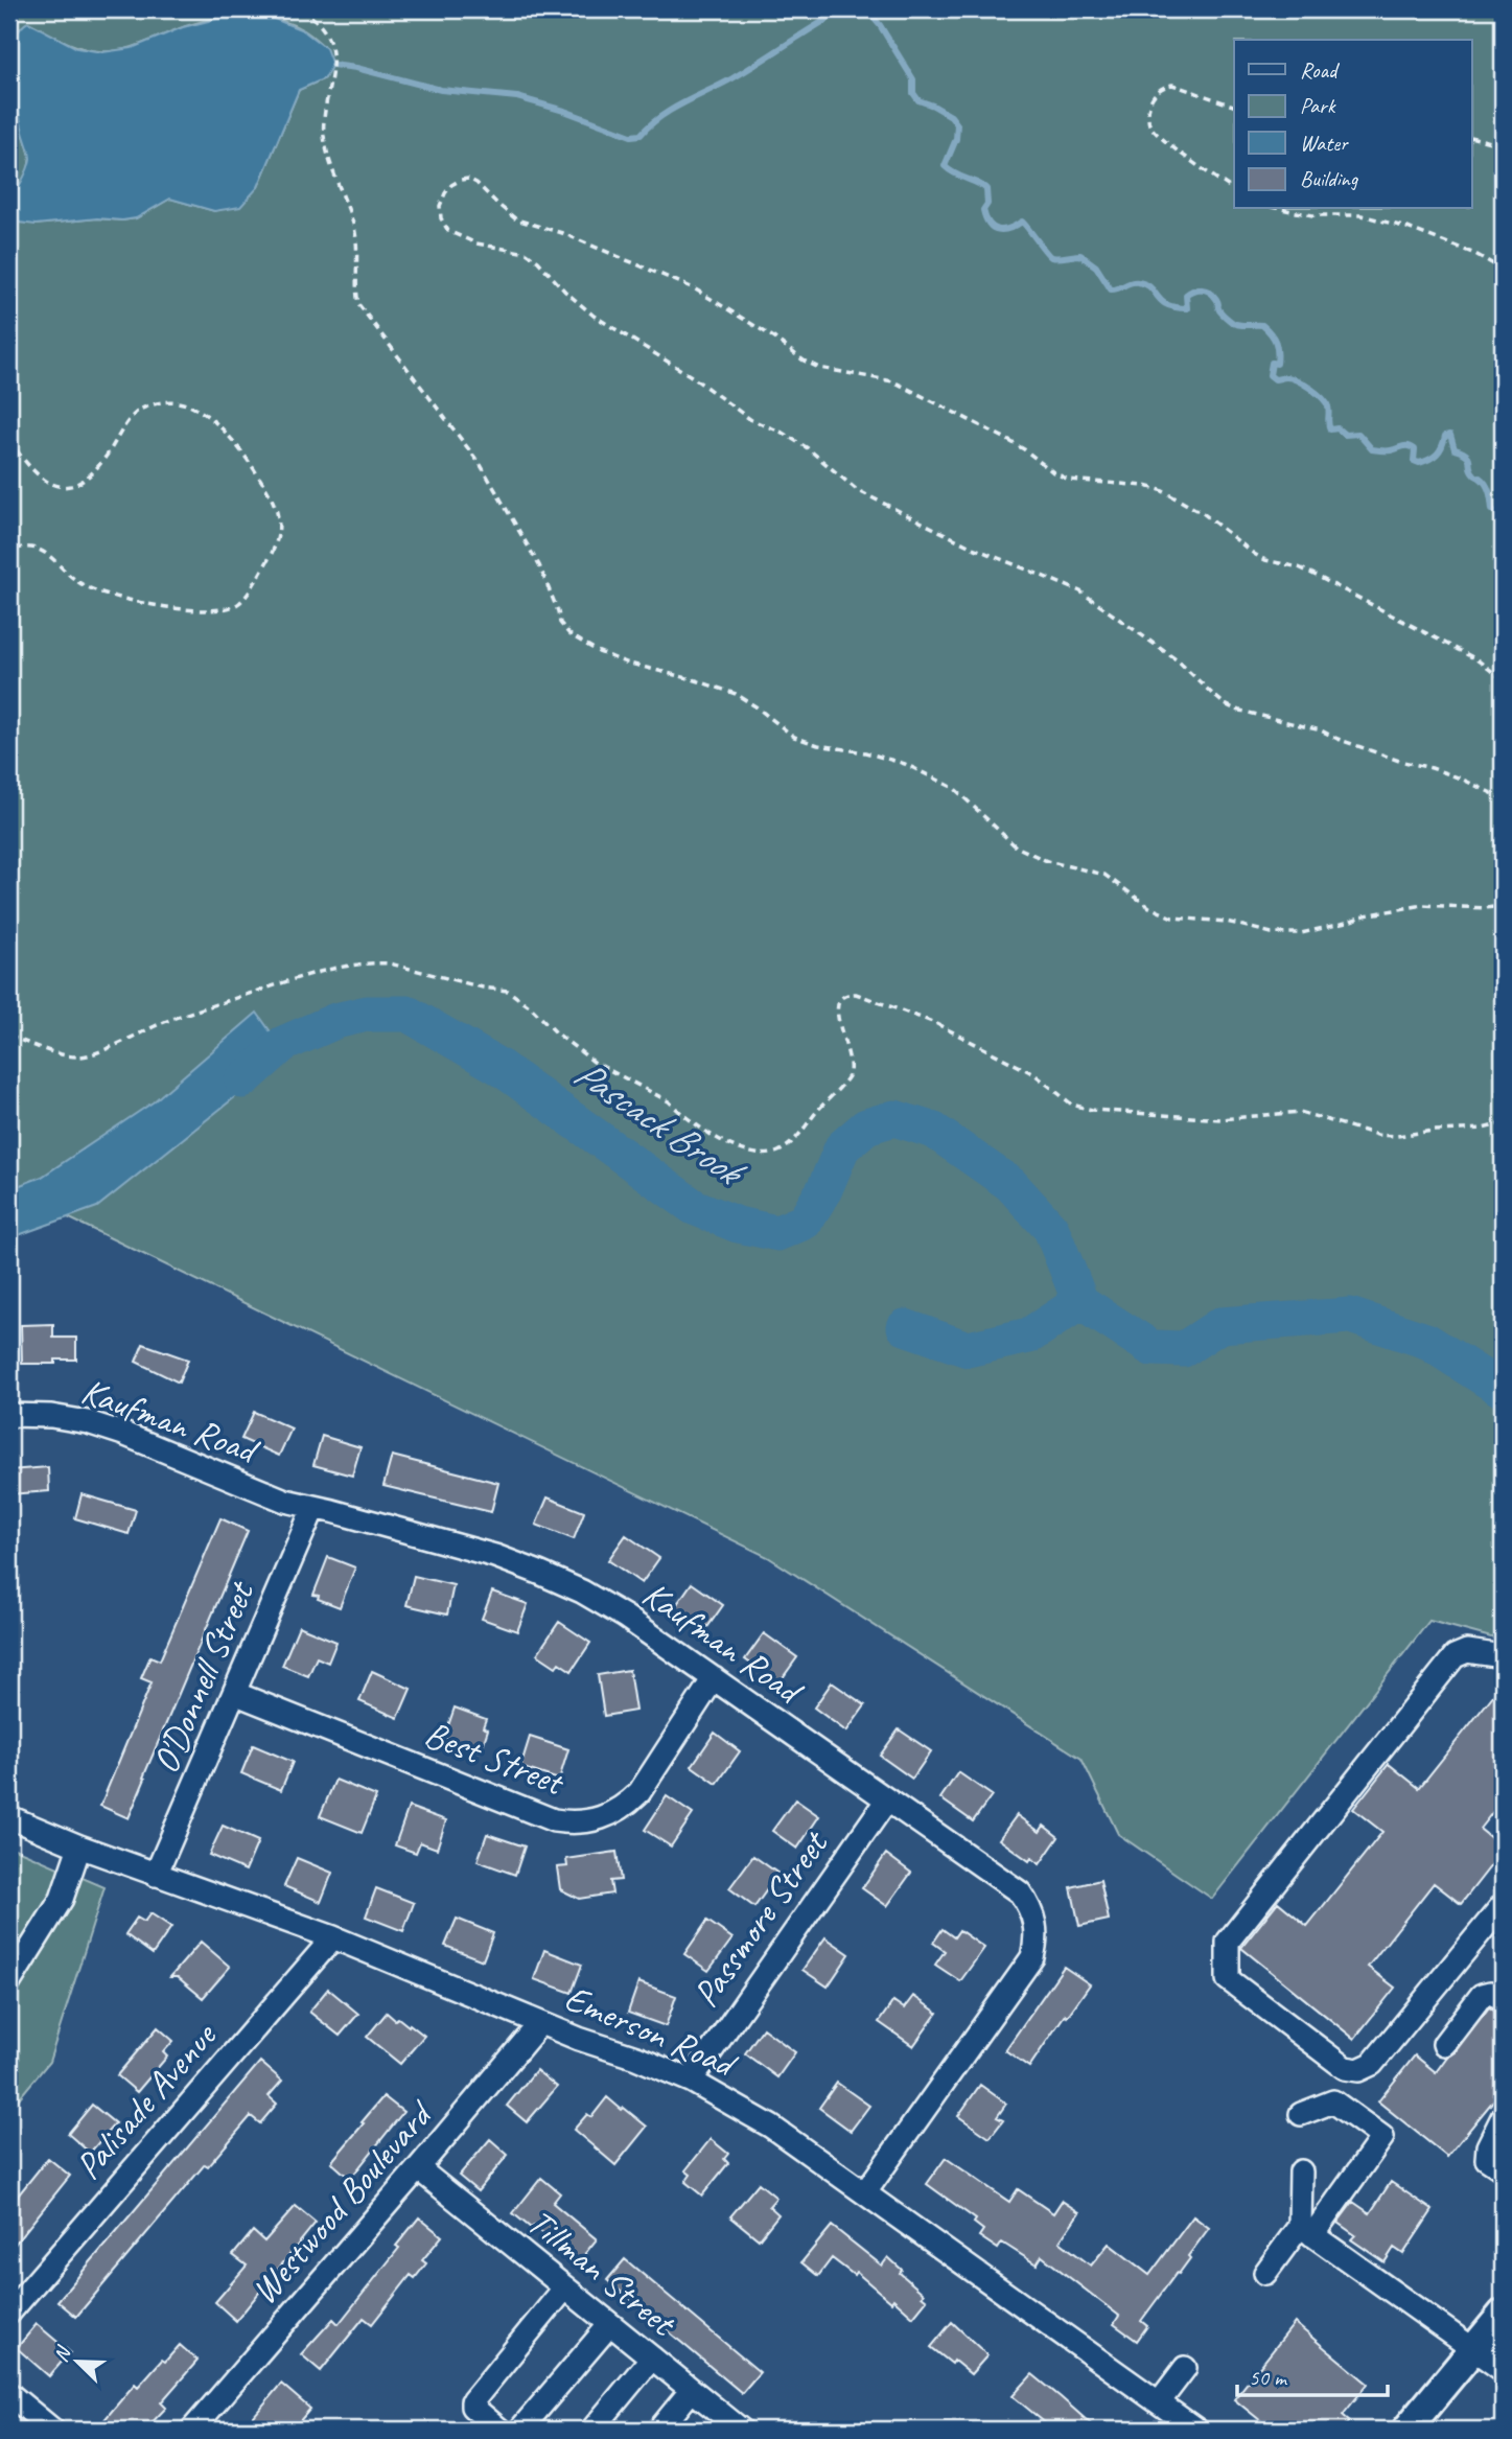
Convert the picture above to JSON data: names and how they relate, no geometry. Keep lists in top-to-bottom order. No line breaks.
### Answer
{"streets":{"street":["Kaufman Road","O'Donnell Street","Best Street","Passmore Street","Emerson Road","Palisade Avenue","Westwood Boulevard","Tillman Street"]},"crossings":[["Kaufman Road","O'Donnell Street"],["Kaufman Road","Best Street"],["Kaufman Road","Passmore Street"],["Kaufman Road","Emerson Road"],["O'Donnell Street","Best Street"],["O'Donnell Street","Emerson Road"],["Passmore Street","Emerson Road"],["Emerson Road","Palisade Avenue"],["Emerson Road","Westwood Boulevard"],["Westwood Boulevard","Tillman Street"]],"water":["Pascack Brook"],"legend":["Road","Park","Water","Building"],"scale_bar":"50 m","north":"top left"}
